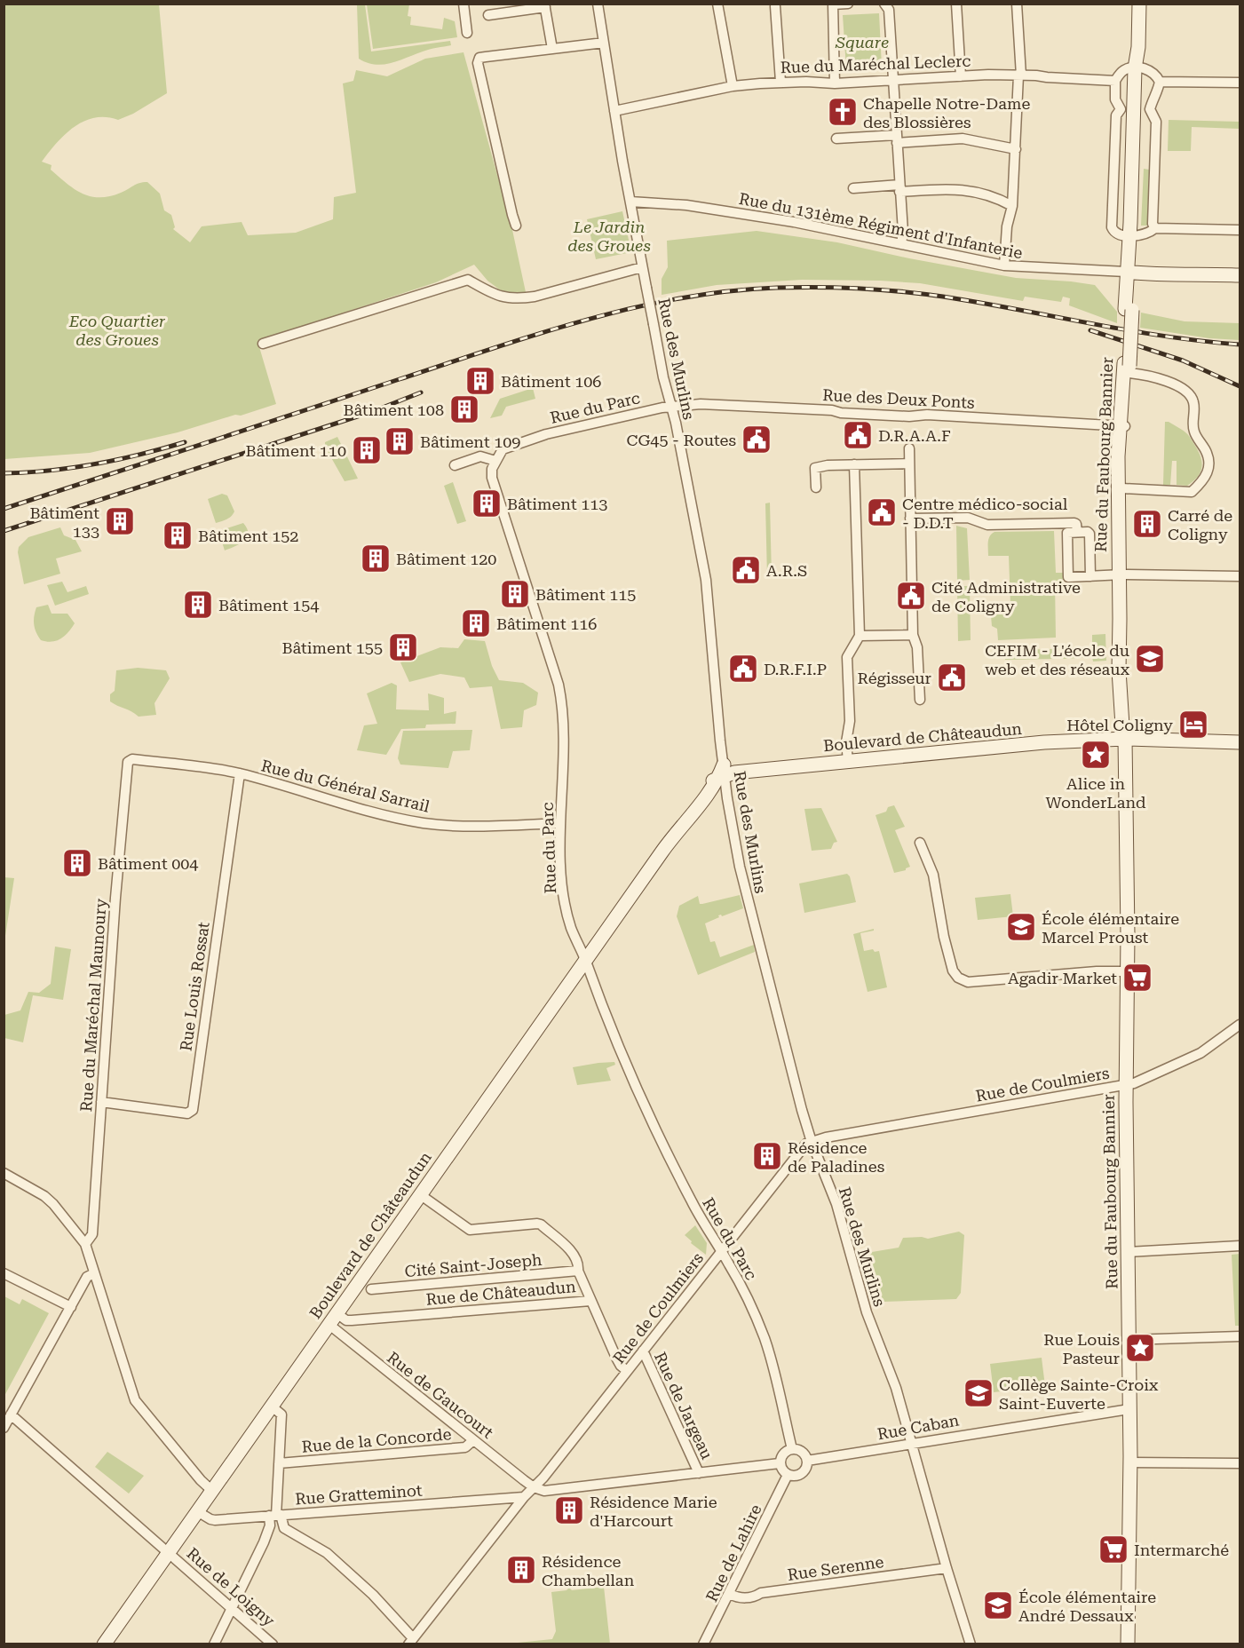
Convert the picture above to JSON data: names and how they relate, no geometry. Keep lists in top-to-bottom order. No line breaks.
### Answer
{"streets":{"main road":["Rue du Faubourg Bannier","Boulevard de Châteaudun"],"street":["Rue du Maréchal Leclerc","Rue du 131ème Régiment d'Infanterie","Rue des Murlins","Rue des Deux Ponts","Rue du Parc","Rue du Général Sarrail","Rue Louis Rossat","Rue du Maréchal Maunoury","Rue de Coulmiers","Cité Saint-Joseph","Rue de Châteaudun","Rue de Gaucourt","Rue de Jargeau","Rue Caban","Rue de la Concorde","Rue Gratteminot","Rue de Lahire","Rue Serenne","Rue de Loigny"]},"crossings":[["Rue du Maréchal Leclerc","Rue des Murlins"],["Rue du Maréchal Leclerc","Rue du Faubourg Bannier"],["Rue du 131ème Régiment d'Infanterie","Rue des Murlins"],["Rue du 131ème Régiment d'Infanterie","Rue du Faubourg Bannier"],["Rue des Murlins","Rue des Deux Ponts"],["Rue des Murlins","Rue du Parc"],["Rue des Murlins","Boulevard de Châteaudun"],["Rue des Murlins","Rue de Coulmiers"],["Rue des Murlins","Rue Caban"],["Rue des Murlins","Rue Serenne"],["Rue des Deux Ponts","Rue du Parc"],["Rue des Deux Ponts","Rue du Faubourg Bannier"],["Rue du Parc","Boulevard de Châteaudun"],["Rue du Parc","Rue du Général Sarrail"],["Rue du Parc","Rue de Coulmiers"],["Rue du Parc","Rue Caban"],["Rue du Parc","Rue de Lahire"],["Rue du Faubourg Bannier","Boulevard de Châteaudun"],["Rue du Faubourg Bannier","Rue de Coulmiers"],["Rue du Faubourg Bannier","Rue Caban"],["Boulevard de Châteaudun","Rue de Châteaudun"],["Boulevard de Châteaudun","Rue de Gaucourt"],["Boulevard de Châteaudun","Rue Gratteminot"],["Boulevard de Châteaudun","Rue de Loigny"],["Rue du Général Sarrail","Rue Louis Rossat"],["Rue du Général Sarrail","Rue du Maréchal Maunoury"],["Rue Louis Rossat","Rue du Maréchal Maunoury"],["Rue de Coulmiers","Rue de Châteaudun"],["Rue de Coulmiers","Rue de Gaucourt"],["Rue de Coulmiers","Rue de Jargeau"],["Rue de Coulmiers","Rue Gratteminot"],["Rue de Châteaudun","Rue de Gaucourt"],["Rue de Gaucourt","Rue de la Concorde"],["Rue Caban","Rue de Lahire"],["Rue de Lahire","Rue Serenne"]],"parks":["Square","Le Jardin des Groues","Eco Quartier des Groues"],"places":{"church":["Chapelle Notre-Dame des Blossières"],"building":["Bâtiment 106","Bâtiment 108","Bâtiment 109","Bâtiment 110","Bâtiment 113","Bâtiment 133","Carré de Coligny","Bâtiment 152","Bâtiment 120","Bâtiment 115","Bâtiment 154","Bâtiment 116","Bâtiment 155","Bâtiment 004","Résidence de Paladines","Résidence Marie d'Harcourt","Résidence Chambellan"],"public building":["D.R.A.A.F","CG45 - Routes","Centre médico-social - D.D.T","A.R.S","Cité Administrative de Coligny","D.R.F.I.P","Régisseur"],"school or university":["CEFIM - L'école du web et des réseaux","École élémentaire Marcel Proust","Collège Sainte-Croix Saint-Euverte","École élémentaire André Dessaux"],"hotel":["Hôtel Coligny"],"place":["Alice in WonderLand","Rue Louis Pasteur"],"supermarket":["Agadir Market","Intermarché"]}}
